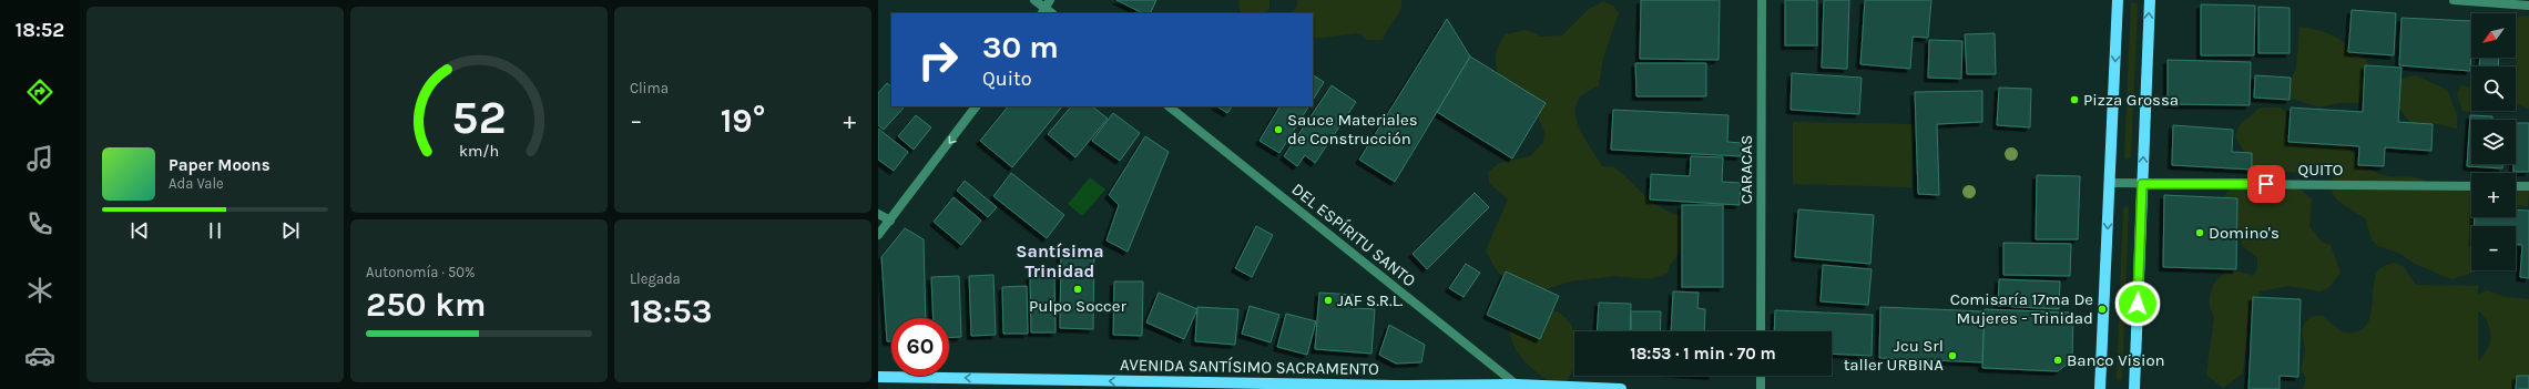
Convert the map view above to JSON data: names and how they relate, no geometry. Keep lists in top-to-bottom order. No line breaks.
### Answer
{"streets":{"main road":["AVENIDA SANTÍSIMO SACRAMENTO"],"street":["CARACAS","QUITO","DEL ESPÍRITU SANTO"]},"crossings":[["DEL ESPÍRITU SANTO","AVENIDA SANTÍSIMO SACRAMENTO"]],"one_way":["AVENIDA SANTÍSIMO SACRAMENTO"],"districts":["Santísima Trinidad"],"places":["Pizza Grossa","Sauce Materiales de Construcción","Domino's","Pulpo Soccer","JAF S.R.L.","Comisaría 17ma De Mujeres - Trinidad","Jcu Srl taller URBINA","Banco Vision"],"north":"bottom left","page":{"tabs":"18:52","tile":["Clima",["Autonomía · 50%","250 km"],["Llegada","18:53"]],"map_buttons":["+","−"],"turn":["30 m","Quito"],"heat":["−","19°","+"],"song":["Paper Moons","Ada Vale"],"limit":"60","trip":"18:53 · 1 min · 70 m","gauge":["52","km/h"]}}
